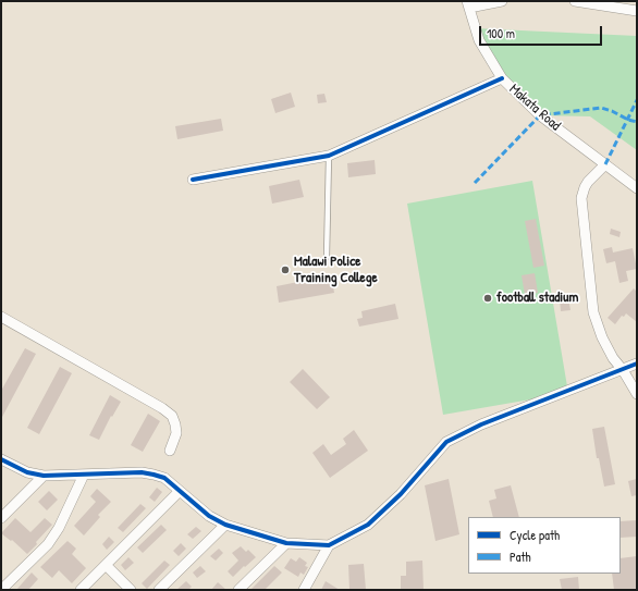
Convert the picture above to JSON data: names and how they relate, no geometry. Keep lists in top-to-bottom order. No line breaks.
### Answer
{"streets":{"street":["Makata Road"]},"places":["Malawi Police Training College","football stadium"],"legend":["Cycle path","Path"],"scale_bar":"100 m"}
